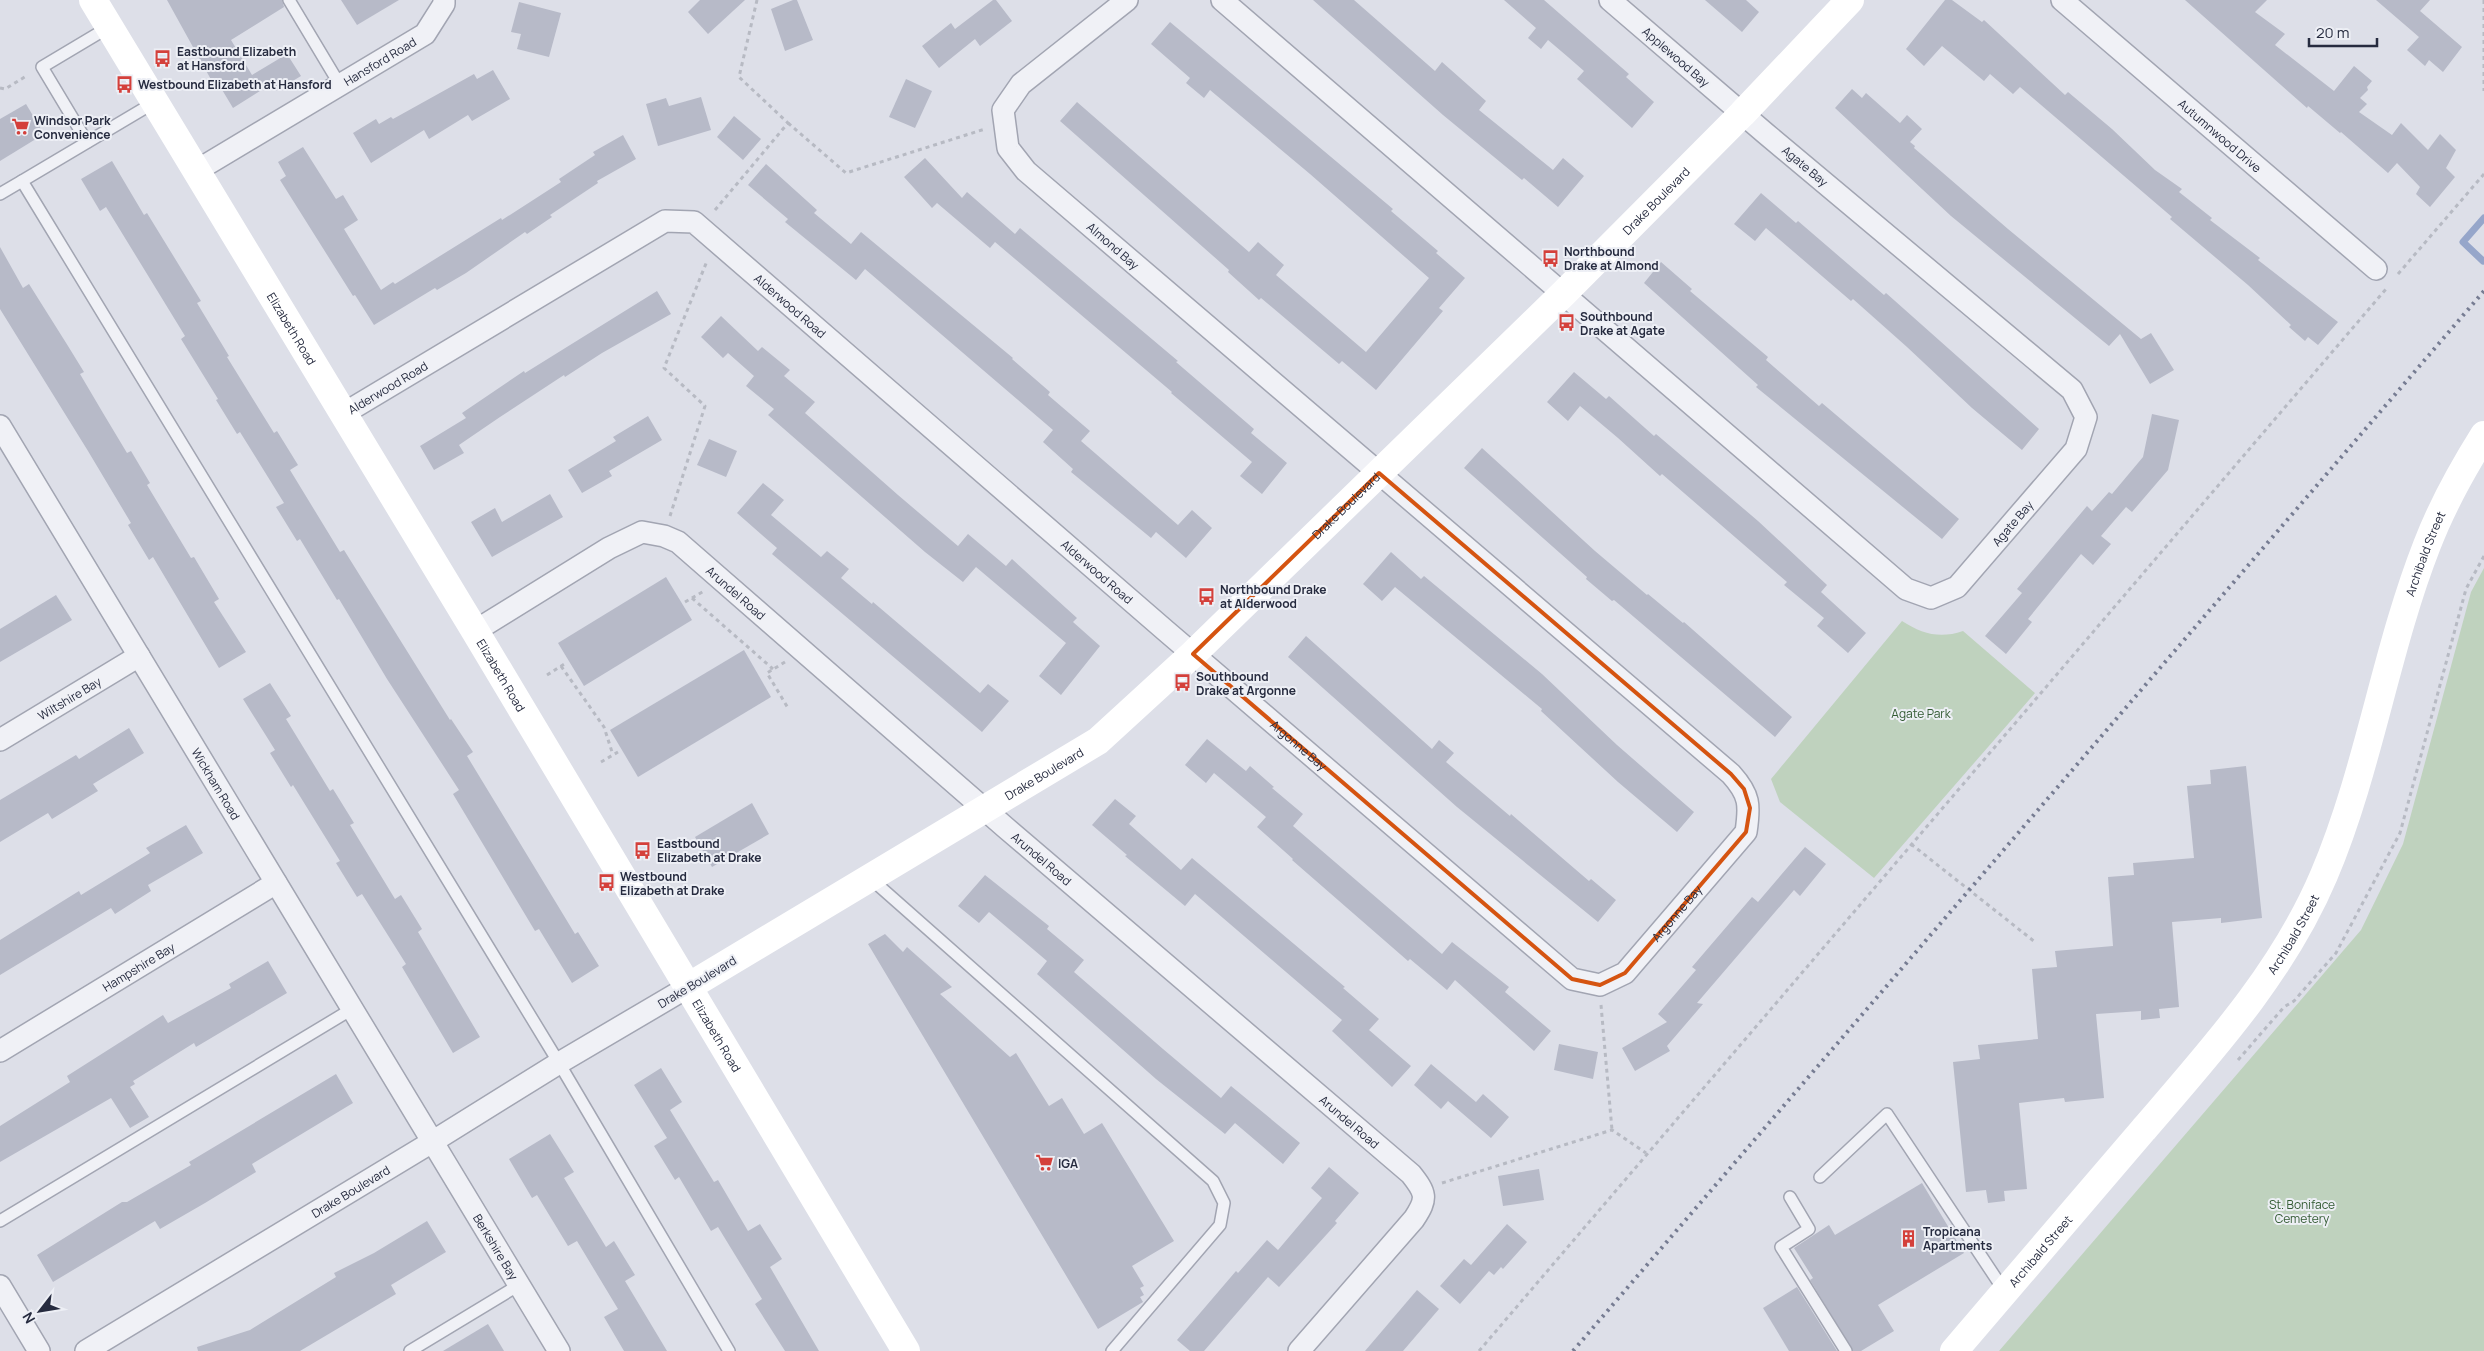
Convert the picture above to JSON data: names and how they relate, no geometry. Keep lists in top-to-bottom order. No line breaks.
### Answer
{"streets":{"street":["Applewood Bay","Hansford Road","Autumnwood Drive","Agate Bay","Drake Boulevard","Almond Bay","Alderwood Road","Elizabeth Road","Archibald Street","Arundel Road","Wiltshire Bay","Argonne Bay","Wickham Road","Hampshire Bay","Berkshire Bay"]},"crossings":[["Applewood Bay","Agate Bay"],["Applewood Bay","Drake Boulevard"],["Hansford Road","Elizabeth Road"],["Agate Bay","Drake Boulevard"],["Drake Boulevard","Almond Bay"],["Drake Boulevard","Alderwood Road"],["Drake Boulevard","Elizabeth Road"],["Drake Boulevard","Arundel Road"],["Drake Boulevard","Argonne Bay"],["Drake Boulevard","Wickham Road"],["Drake Boulevard","Berkshire Bay"],["Almond Bay","Argonne Bay"],["Alderwood Road","Elizabeth Road"],["Alderwood Road","Argonne Bay"],["Elizabeth Road","Arundel Road"],["Wiltshire Bay","Wickham Road"],["Wickham Road","Hampshire Bay"],["Wickham Road","Berkshire Bay"]],"parks":["Agate Park","St. Boniface Cemetery"],"places":{"bus stop":["Eastbound Elizabeth at Hansford","Westbound Elizabeth at Hansford","Northbound Drake at Almond","Southbound Drake at Agate","Northbound Drake at Alderwood","Southbound Drake at Argonne","Eastbound Elizabeth at Drake","Westbound Elizabeth at Drake"],"supermarket":["Windsor Park Convenience","IGA"],"building":["Tropicana Apartments"]},"scale_bar":"20 m","north":"bottom left"}
